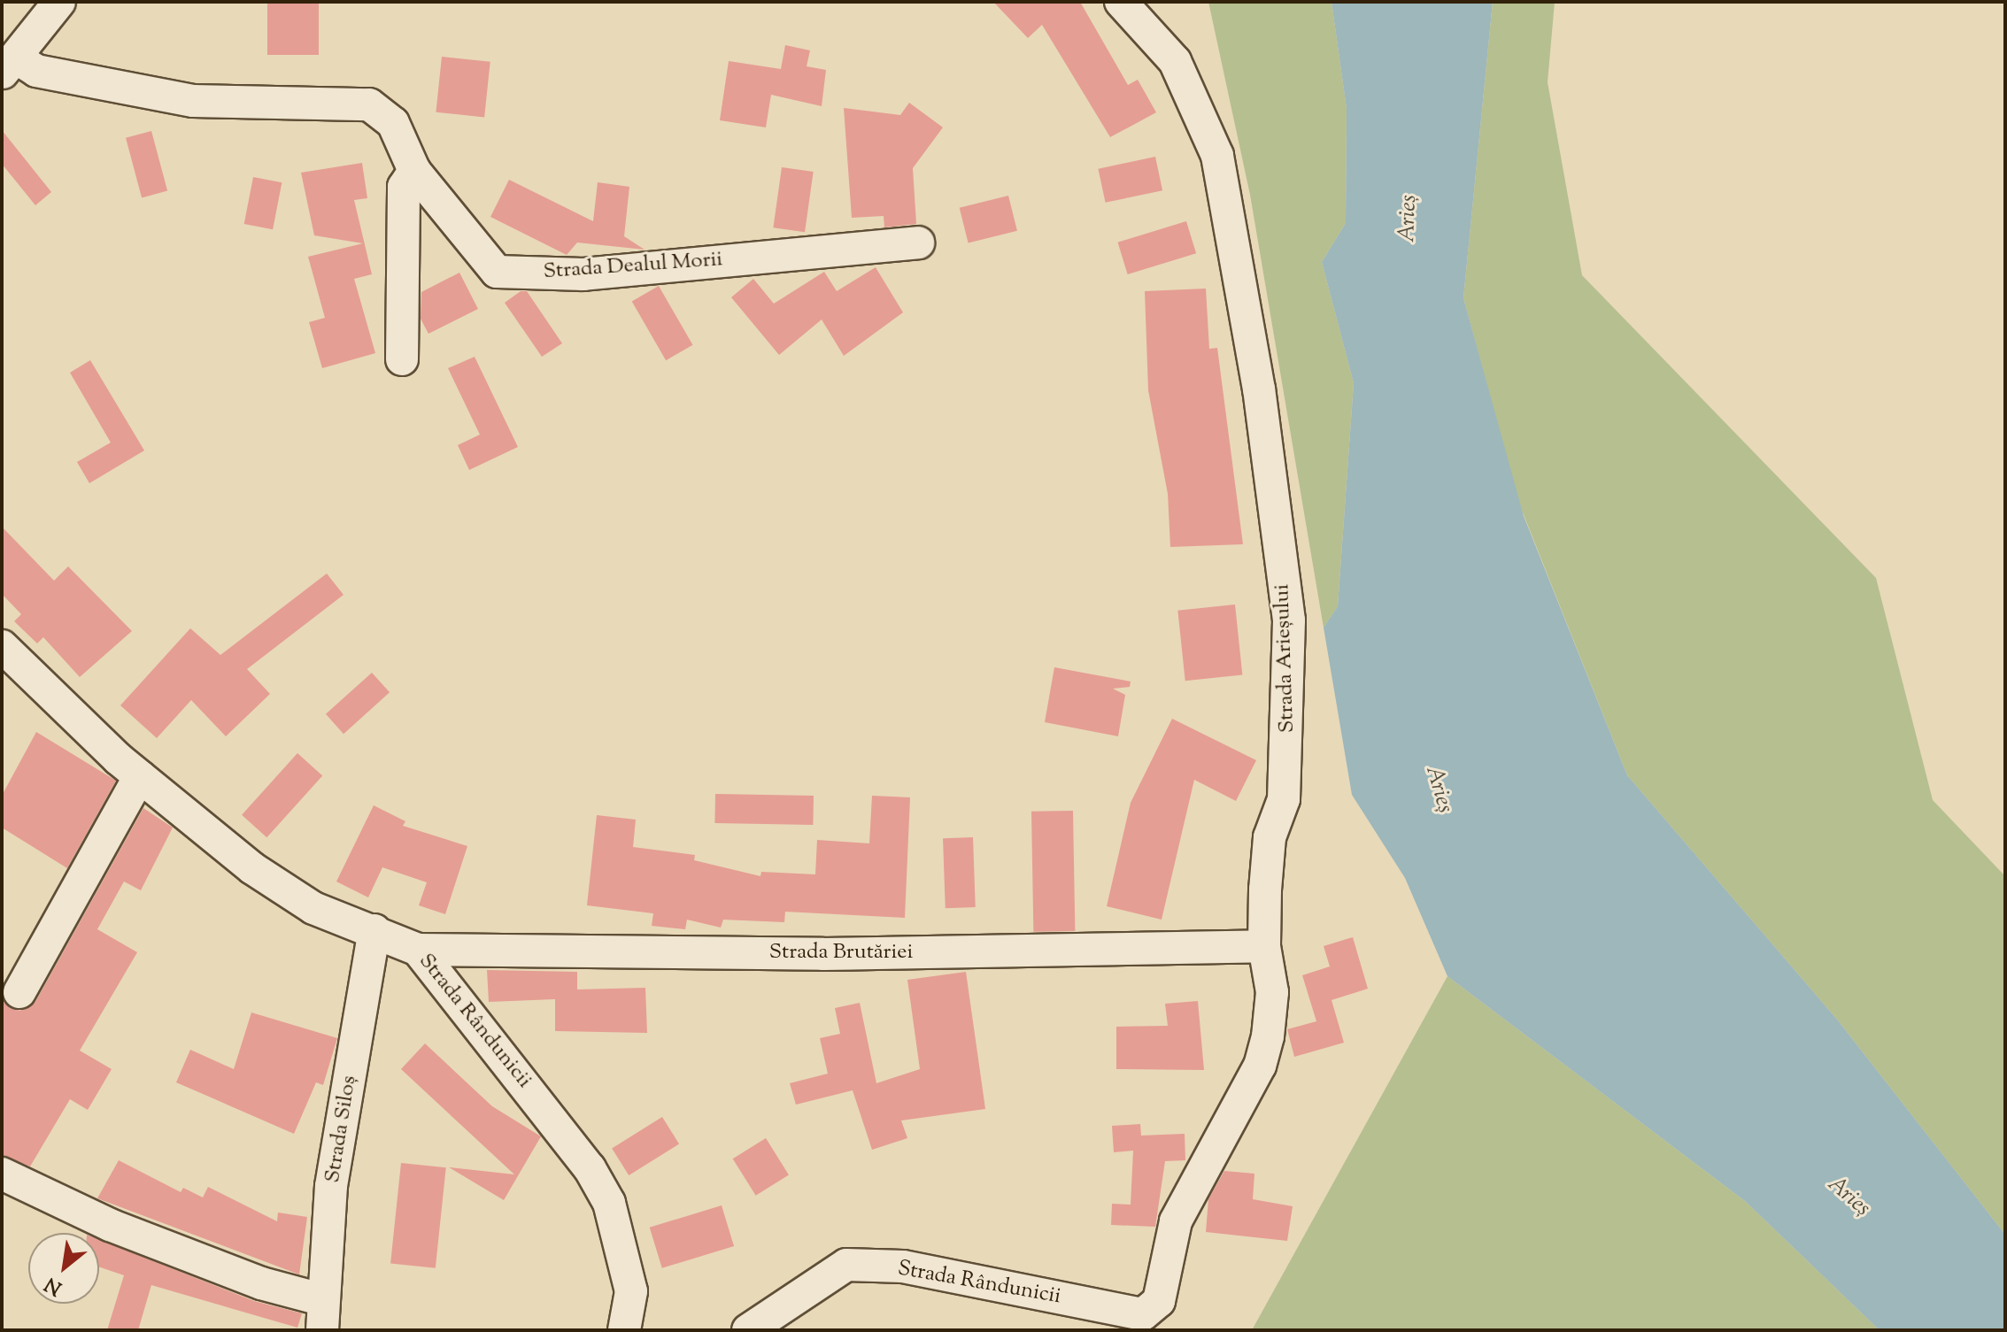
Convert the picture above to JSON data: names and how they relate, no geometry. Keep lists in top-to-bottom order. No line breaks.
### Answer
{"streets":{"street":["Strada Dealul Morii","Strada Arieșului","Strada Brutăriei","Strada Rândunicii","Strada Siloș"]},"crossings":[["Strada Arieșului","Strada Brutăriei"],["Strada Arieșului","Strada Rândunicii"],["Strada Brutăriei","Strada Rândunicii"],["Strada Rândunicii","Strada Siloș"]],"water":["Arieș"],"north":"bottom left"}
